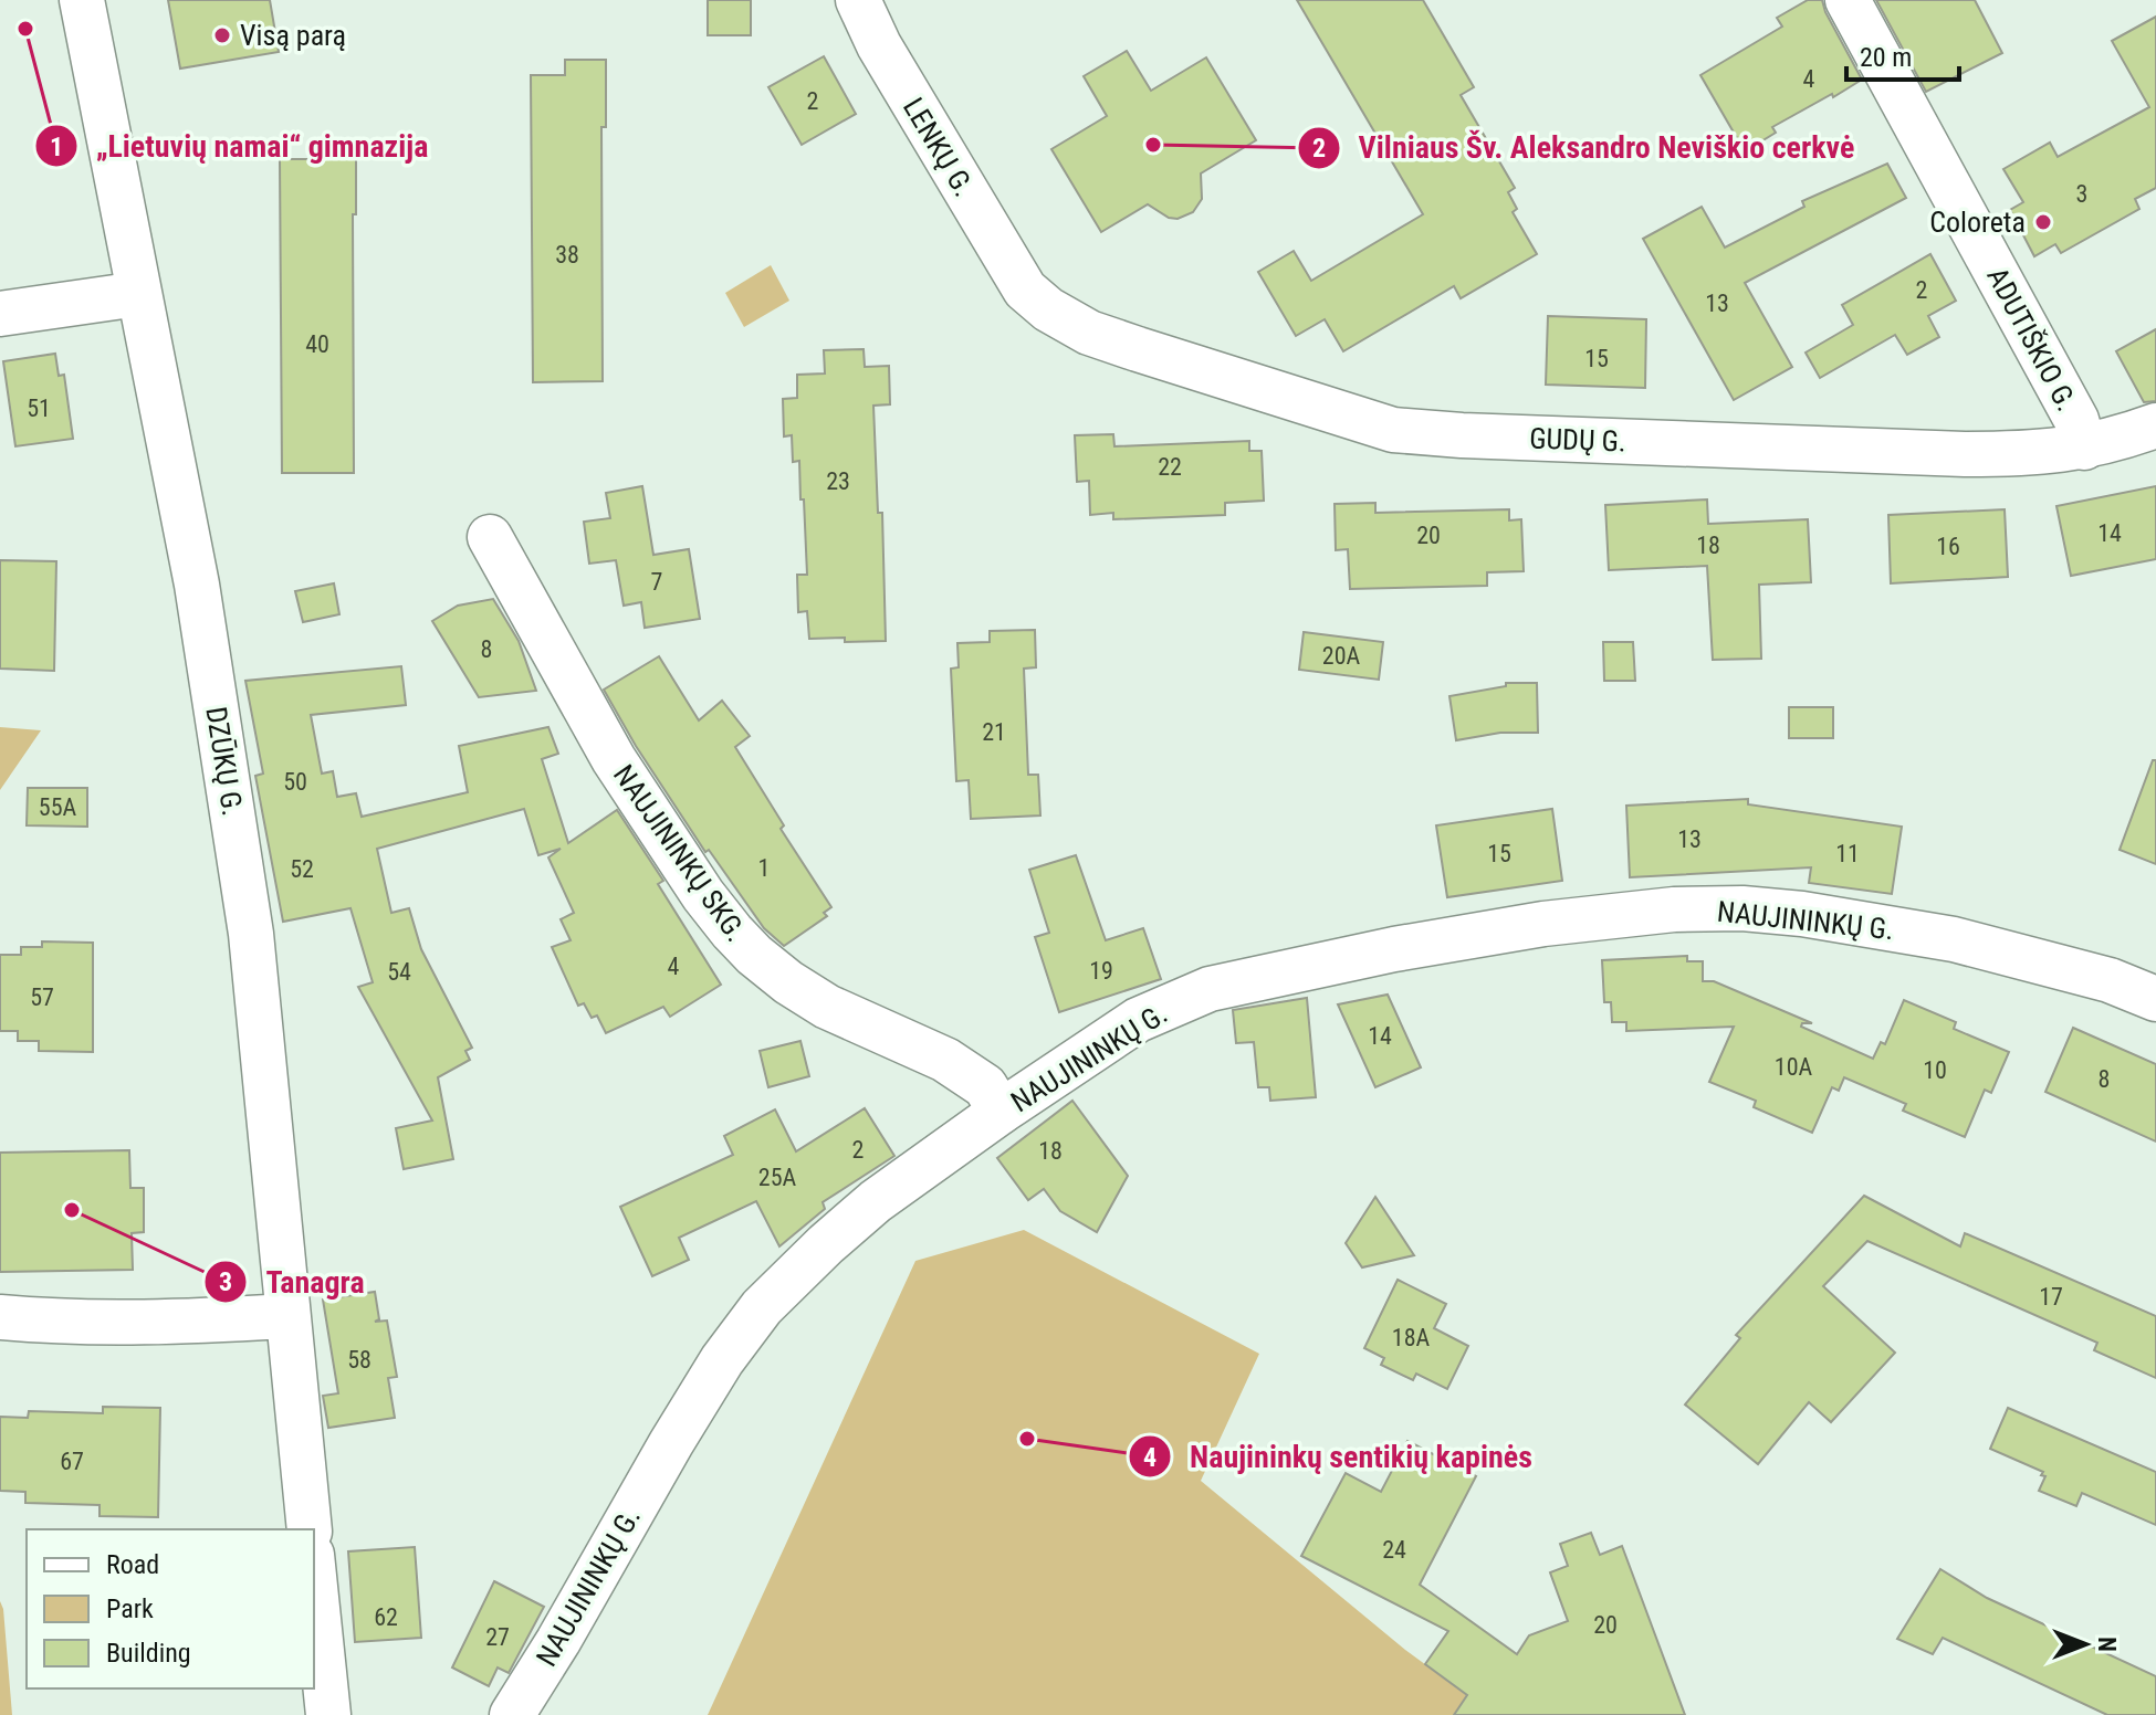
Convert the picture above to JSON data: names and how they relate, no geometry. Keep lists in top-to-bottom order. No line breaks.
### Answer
{"streets":{"street":["LENKŲ G.","ADUTIŠKIO G.","GUDŲ G.","DZŪKŲ G.","NAUJININKŲ SKG.","NAUJININKŲ G."]},"crossings":[["LENKŲ G.","GUDŲ G."],["ADUTIŠKIO G.","GUDŲ G."],["NAUJININKŲ SKG.","NAUJININKŲ G."]],"places":["„Lietuvių namai“ gimnazija","Visą parą","Vilniaus Šv. Aleksandro Neviškio cerkvė","Coloreta","Tanagra","Naujininkų sentikių kapinės"],"house_numbers":["4","2","3","38","2","13","40","15","51","22","23","14","20","18","16","7","8","20A","21","50","55A","13","15","11","1","52","4","19","54","57","14","10A","10","8","2","18","25A","17","18A","58","67","24","62","20","27"],"legend":["Road","Park","Building"],"scale_bar":"20 m","north":"right"}
